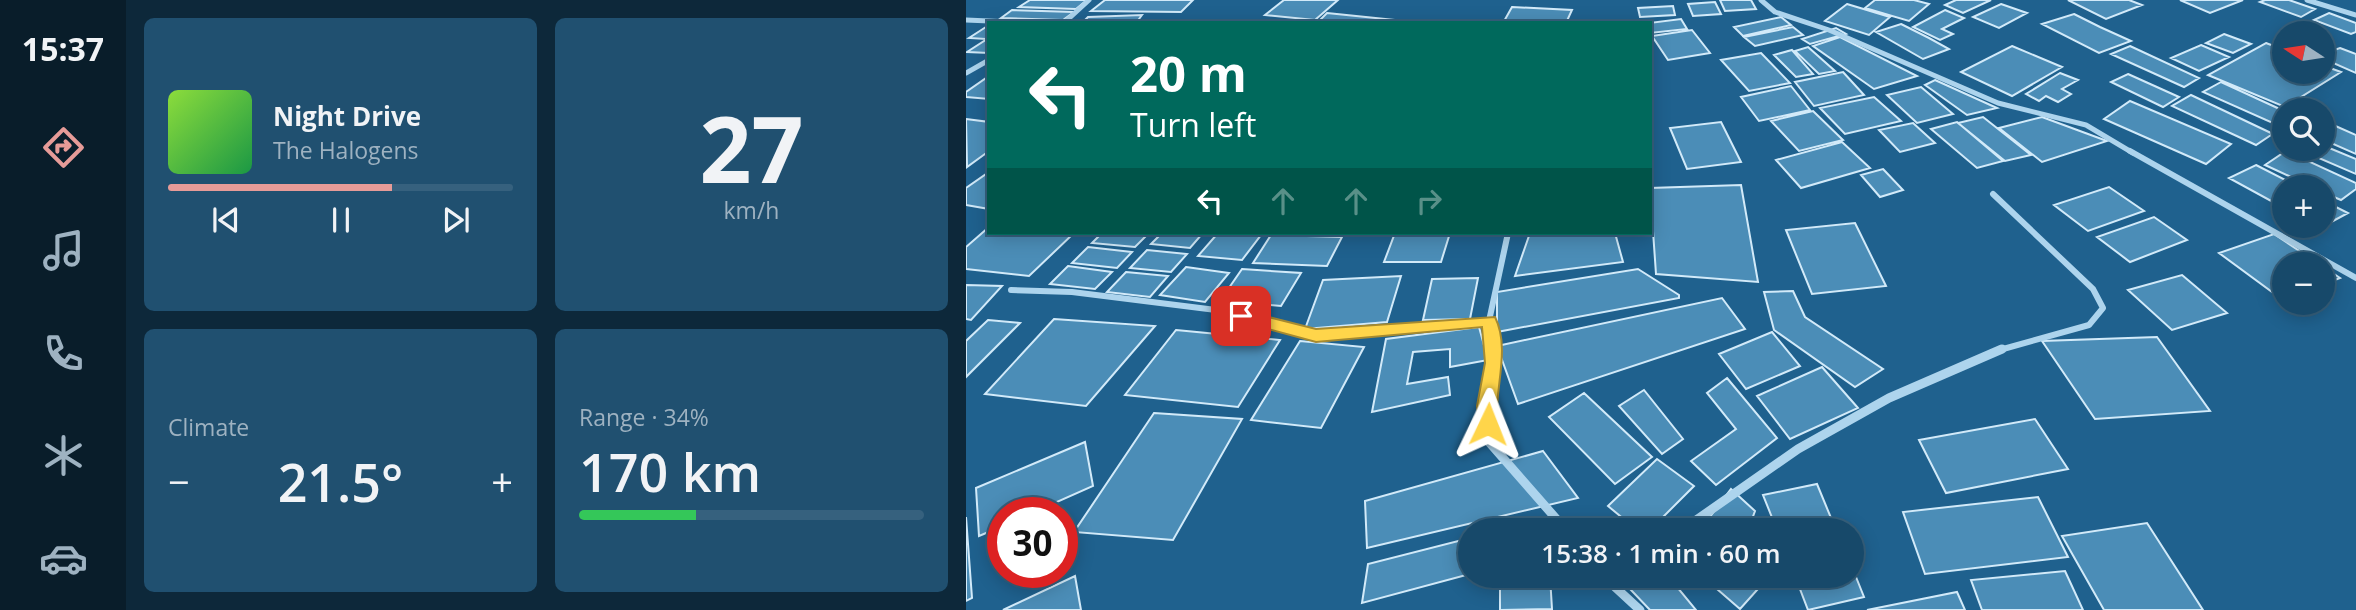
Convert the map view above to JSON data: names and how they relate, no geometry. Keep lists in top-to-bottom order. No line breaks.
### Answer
{"north":"left","page":{"tabs":"15:37","tile":[["27","km/h"],"Climate",["Range · 34%","170 km"]],"map_buttons":["+","−"],"turn":["20 m","Turn left"],"song":["Night Drive","The Halogens"],"heat":["−","21.5°","+"],"limit":"30","trip":"15:38 · 1 min · 60 m"}}
